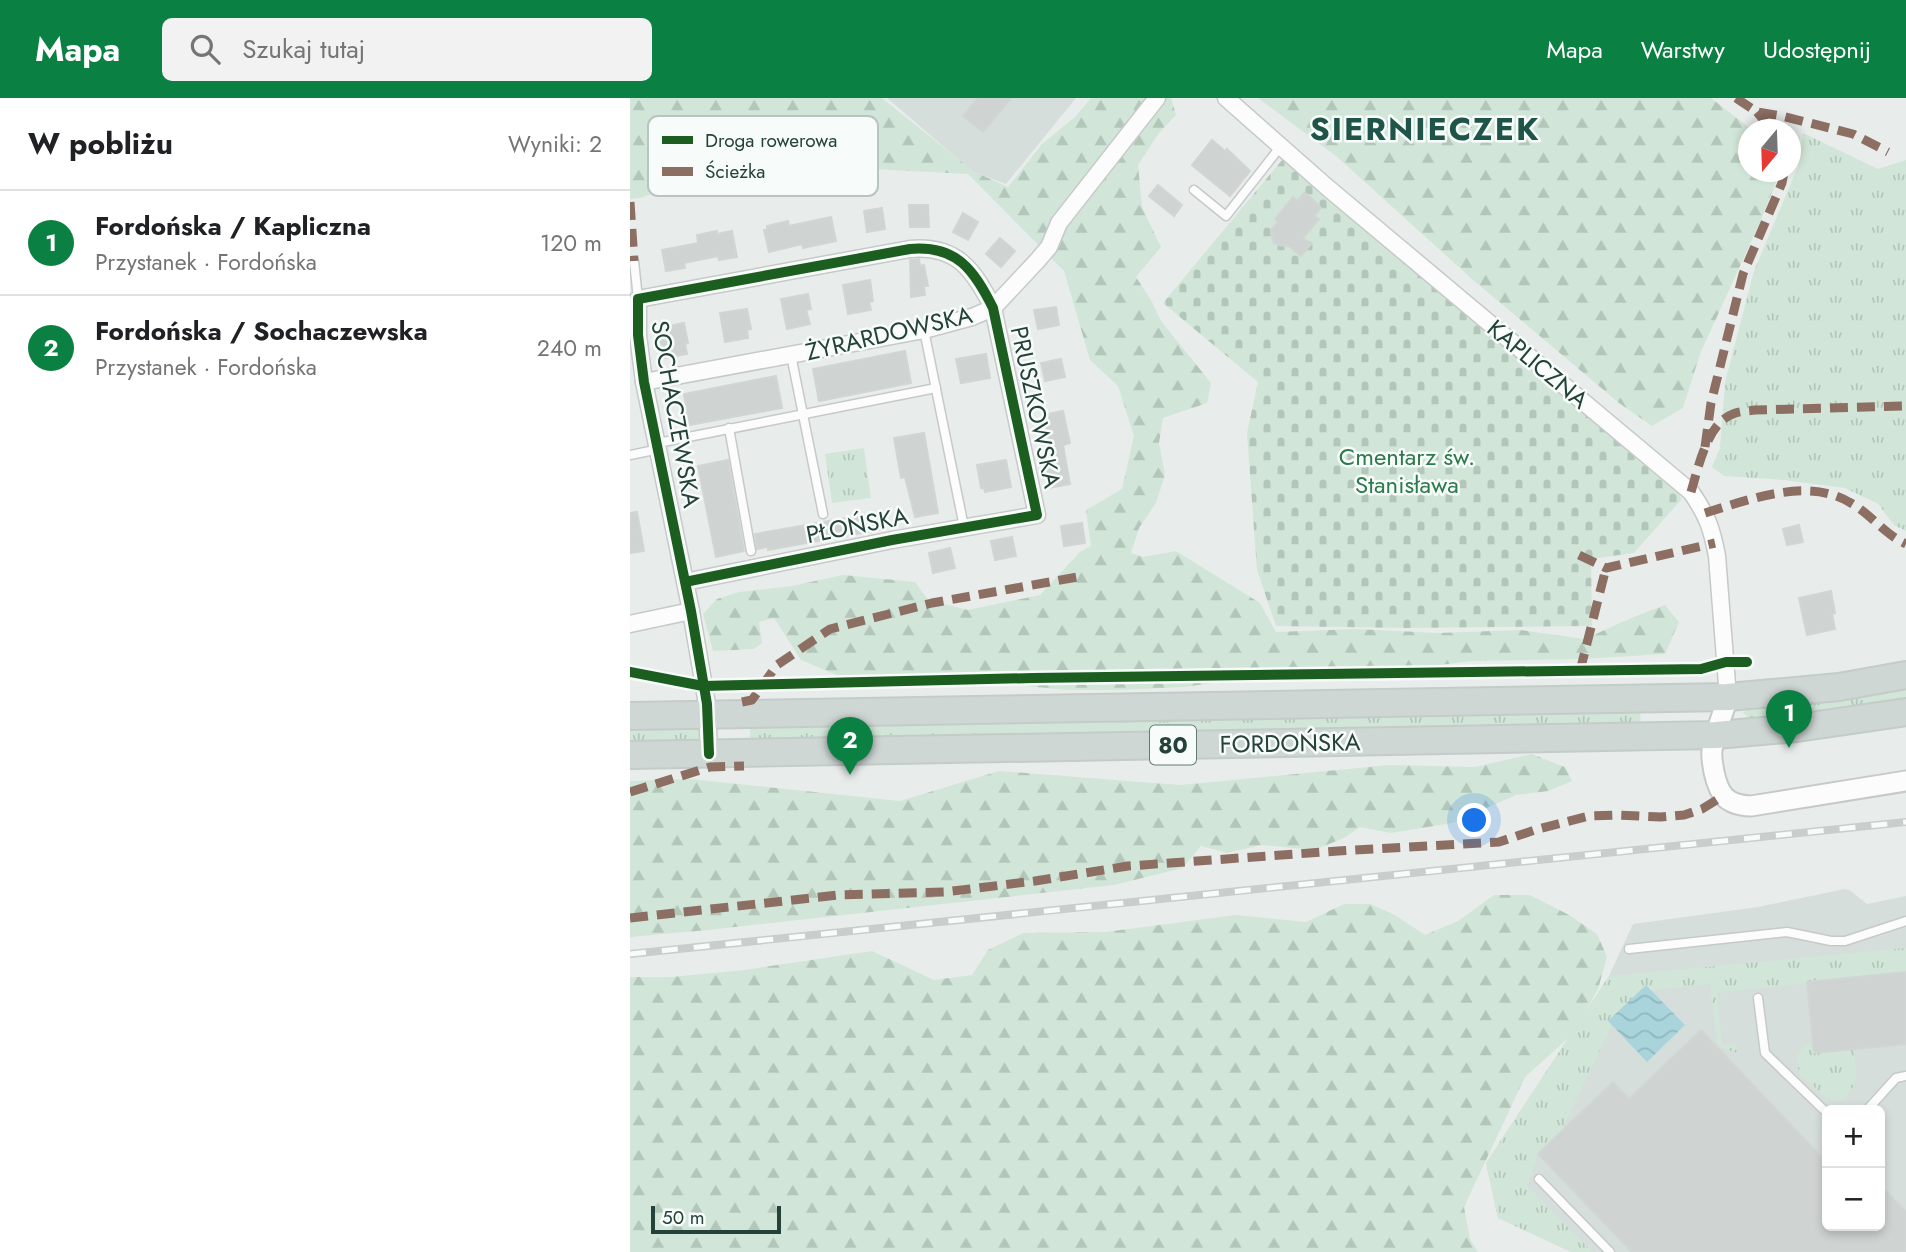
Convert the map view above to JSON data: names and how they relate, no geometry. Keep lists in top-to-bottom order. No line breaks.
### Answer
{"streets":{"main road":["FORDOŃSKA","80"],"street":["ŻYRARDOWSKA","KAPLICZNA","PRUSZKOWSKA","SOCHACZEWSKA","PŁOŃSKA"]},"crossings":[["ŻYRARDOWSKA","PRUSZKOWSKA"],["ŻYRARDOWSKA","SOCHACZEWSKA"],["KAPLICZNA","FORDOŃSKA"],["PRUSZKOWSKA","SOCHACZEWSKA"],["PRUSZKOWSKA","PŁOŃSKA"],["SOCHACZEWSKA","PŁOŃSKA"],["SOCHACZEWSKA","FORDOŃSKA"]],"districts":["SIERNIECZEK"],"parks":["Cmentarz św. Stanisława"],"legend":["Droga rowerowa","Ścieżka"],"scale_bar":"50 m","north":"bottom","page":{"header":"Mapa","search":"Szukaj tutaj","nav":["Mapa","Warstwy","Udostępnij"],"heading":["W pobliżu","Wyniki: 2"],"list":[{"mark":"1","name":"Fordońska / Kapliczna","note":"Przystanek · Fordońska","value":"120 m"},{"mark":"2","name":"Fordońska / Sochaczewska","note":"Przystanek · Fordońska","value":"240 m"}],"pins":["1","2"],"map_buttons":["+","−"],"scale":"50 m"}}
